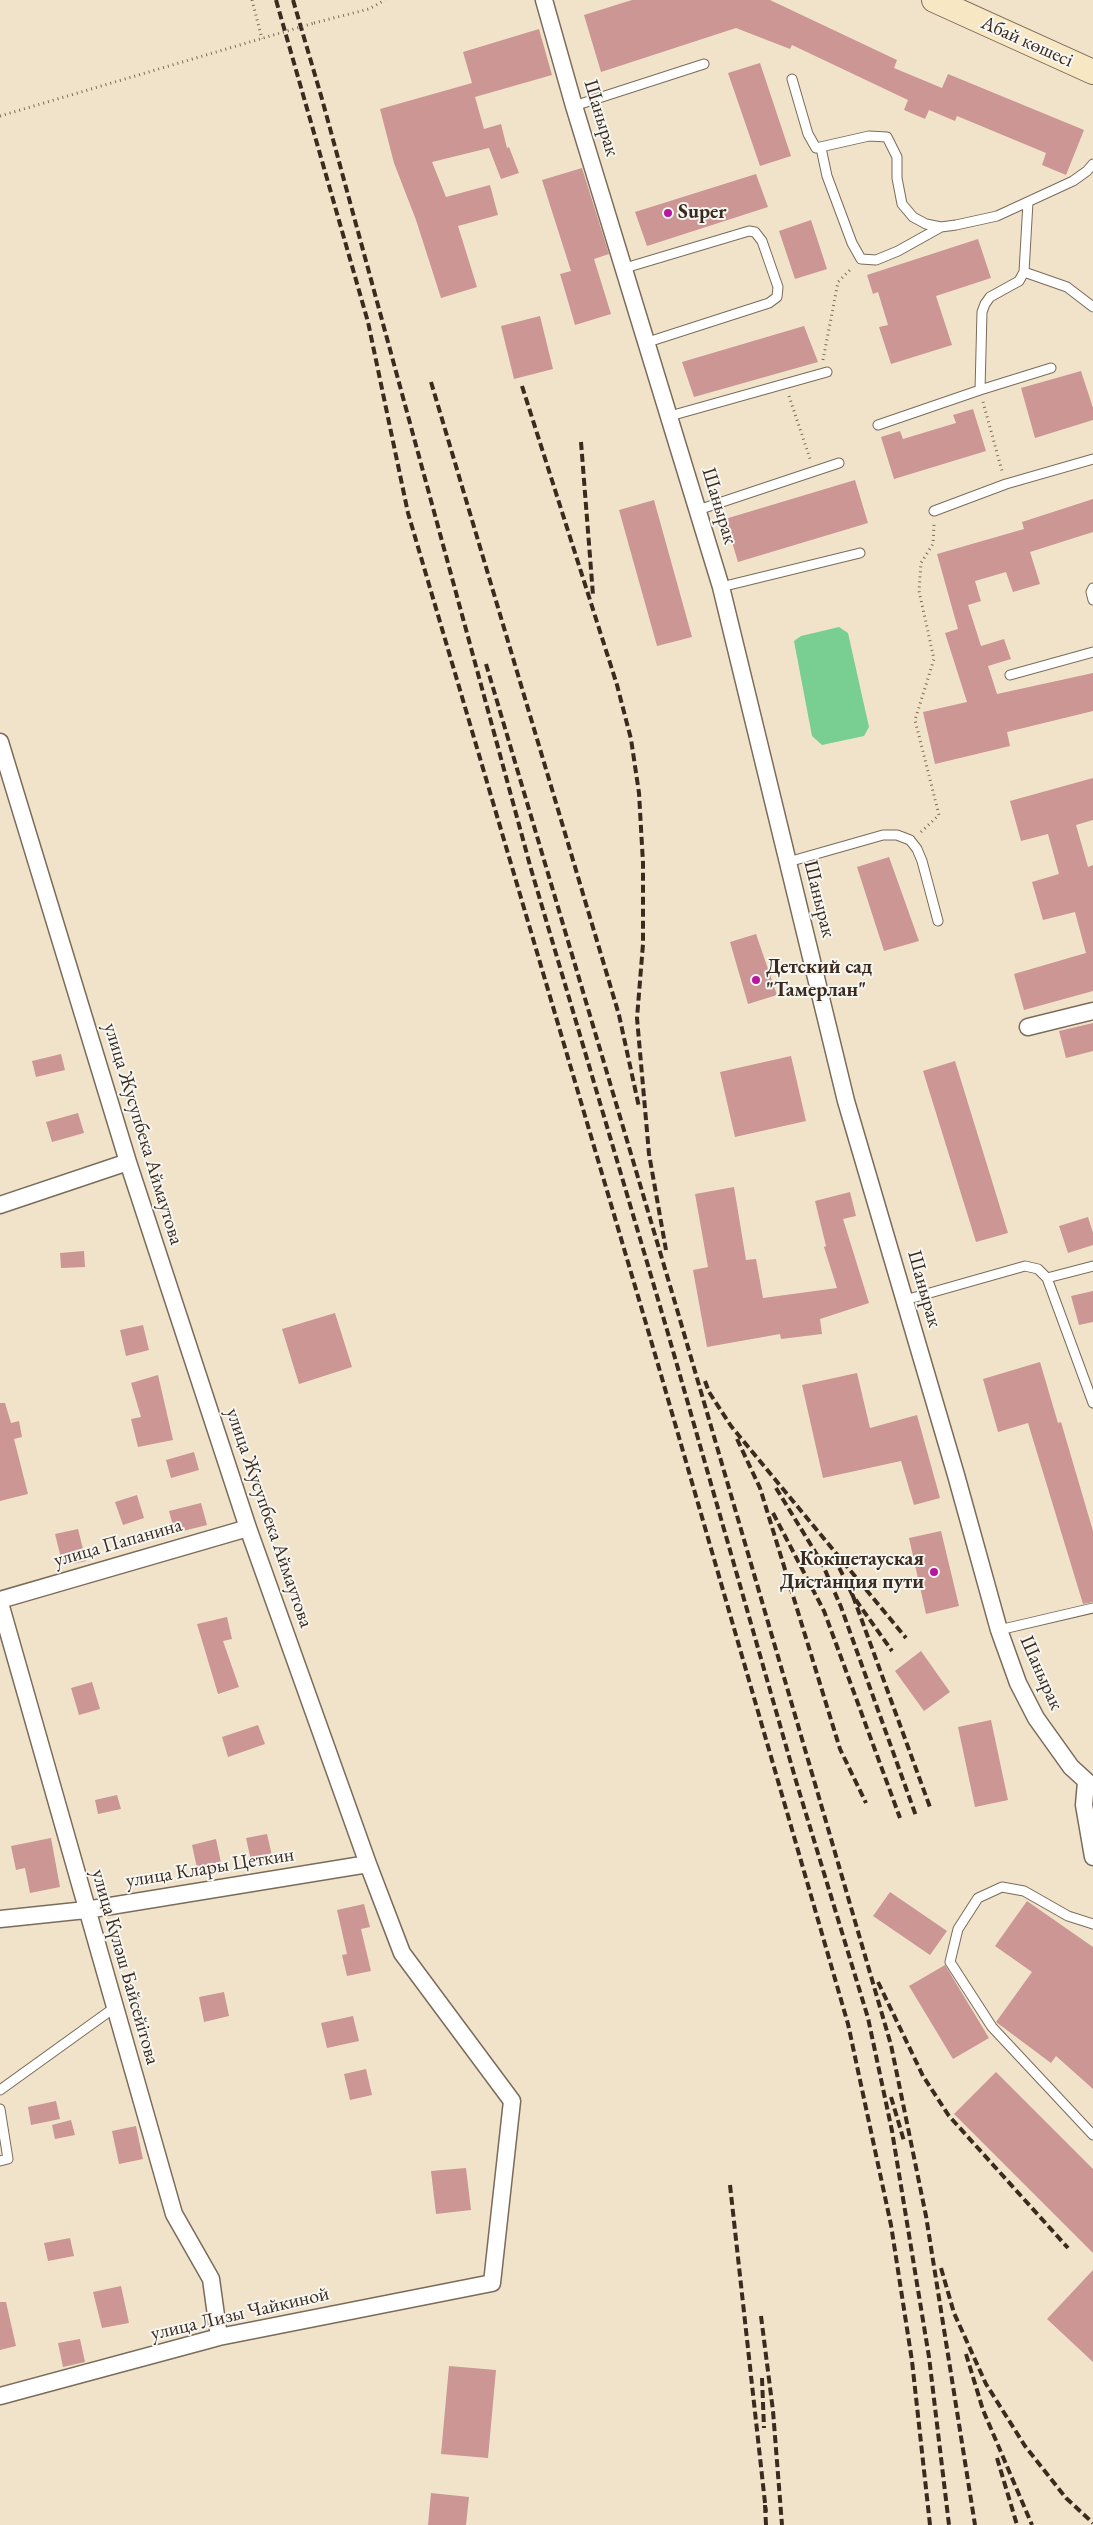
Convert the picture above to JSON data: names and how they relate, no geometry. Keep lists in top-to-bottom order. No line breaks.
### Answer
{"streets":{"street":["Абай көшесі","Шанырак","улица Жусупбека Аймаутова","улица Папанина","улица Клары Цеткин","улица Күләш Байсейітова","улица Лизы Чайкиной"]},"crossings":[["улица Жусупбека Аймаутова","улица Папанина"],["улица Жусупбека Аймаутова","улица Клары Цеткин"],["улица Жусупбека Аймаутова","улица Лизы Чайкиной"],["улица Папанина","улица Күләш Байсейітова"],["улица Клары Цеткин","улица Күләш Байсейітова"],["улица Күләш Байсейітова","улица Лизы Чайкиной"]],"places":["Super","Детский сад \"Тамерлан\"","Кокшетауская Дистанция пути"]}
